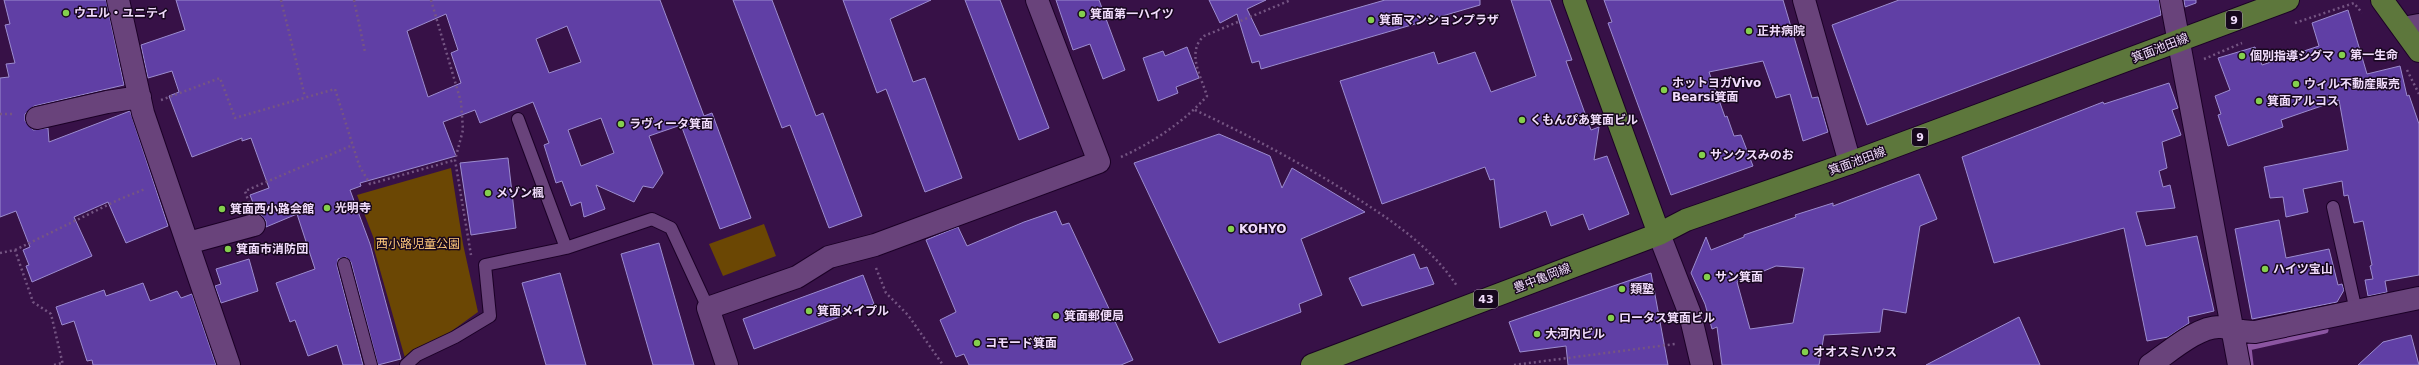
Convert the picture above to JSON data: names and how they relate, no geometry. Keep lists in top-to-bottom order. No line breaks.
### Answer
{"streets":{"main road":["9","箕面池田線","豊中亀岡線","43"]},"crossings":[["箕面池田線","豊中亀岡線"]],"parks":["西小路児童公園"],"places":["ウエル・ユニティ","箕面第一ハイツ","箕面マンションプラザ","正井病院","第一生命","個別指導シグマ","ウィル不動産販売","ホットヨガVivo Bearsi箕面","箕面アルコス","くもんぴあ箕面ビル","ラヴィータ箕面","サンクスみのお","メゾン楓","光明寺","箕面西小路会館","KOHYO","箕面市消防団","ハイツ宝山","サン箕面","類塾","箕面メイプル","箕面郵便局","ロータス箕面ビル","大河内ビル","コモード箕面","オオスミハウス"]}
